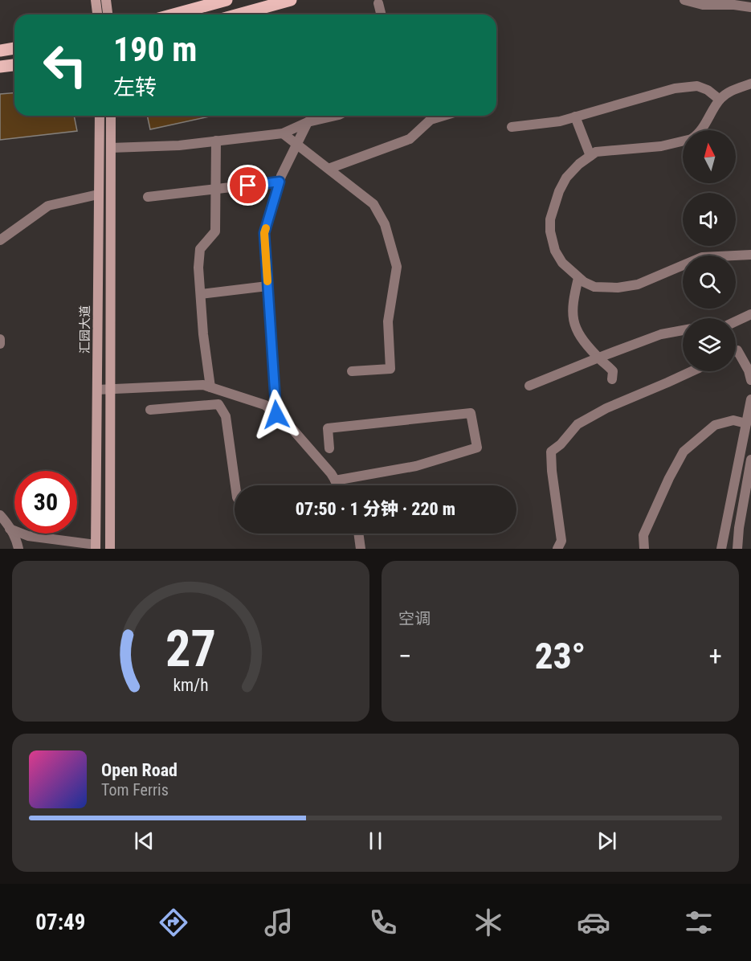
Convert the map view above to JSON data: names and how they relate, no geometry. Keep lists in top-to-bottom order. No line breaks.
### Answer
{"streets":{"main road":["汇园大道"]},"north":"top","page":{"turn":["190 m","左转"],"limit":"30","trip":"07:50 · 1 分钟 · 220 m","tile":"空调","heat":["−","23°","+"],"song":["Open Road","Tom Ferris"],"tabs":"07:49","gauge":["27","km/h"]}}
